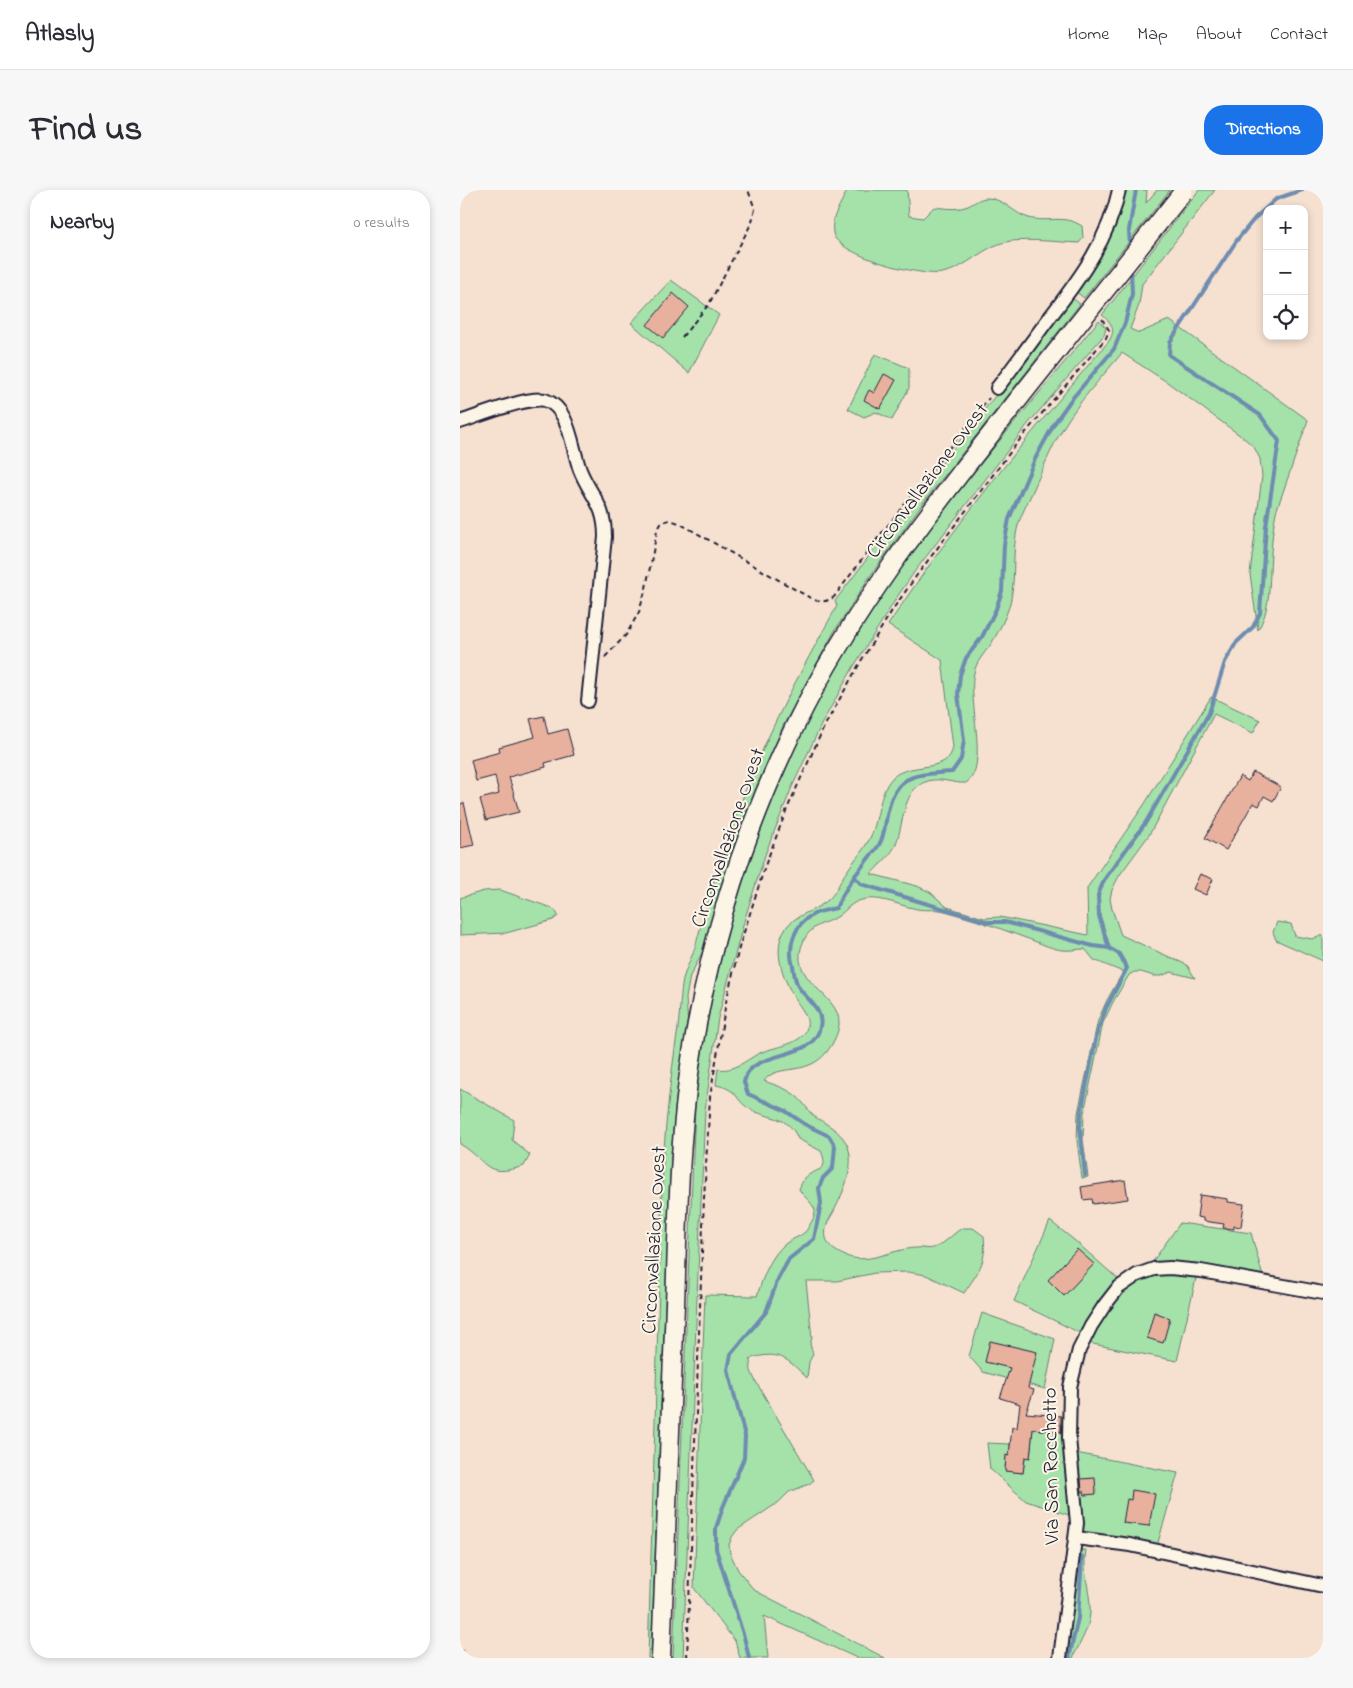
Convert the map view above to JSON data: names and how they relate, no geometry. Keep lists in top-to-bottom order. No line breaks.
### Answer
{"streets":{"highway":["Circonvallazione Ovest"],"street":["Via San Rocchetto"]},"page":{"header":"Atlasly","nav":["Home","Map","About","Contact"],"title":"Find us","buttons":"Directions","heading":["Nearby","0 results"],"map_buttons":["+","−"]}}
